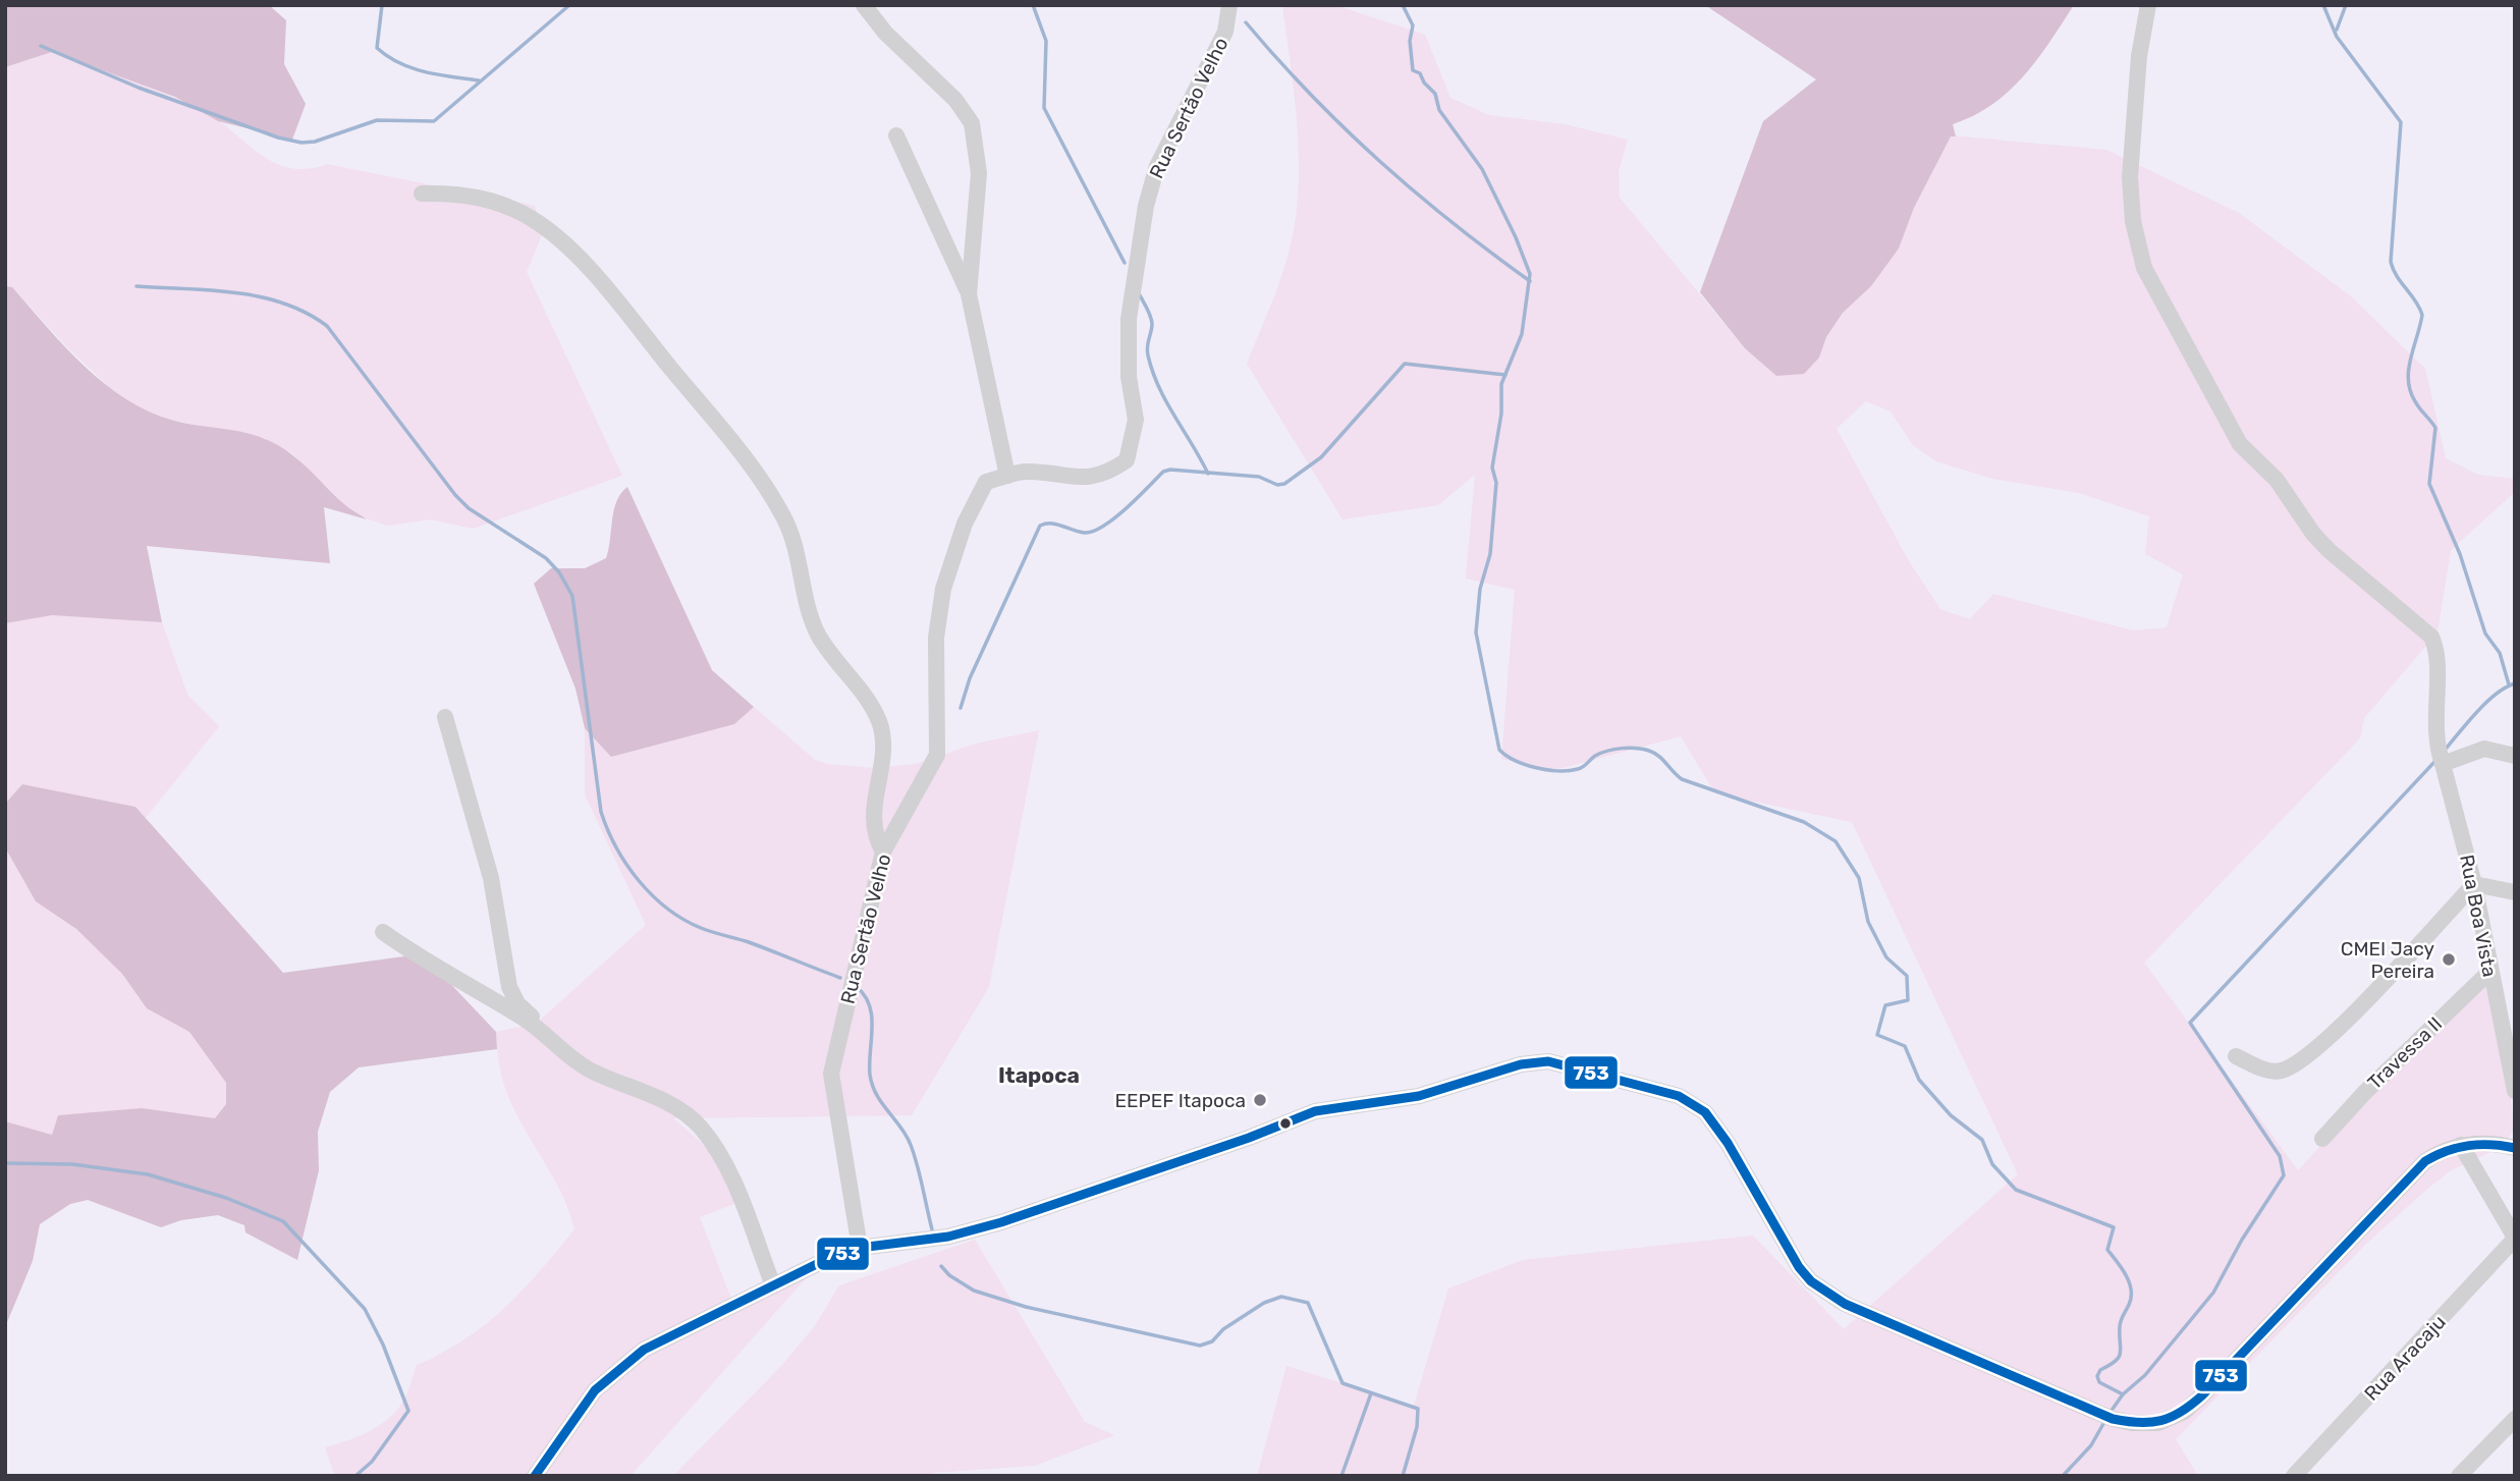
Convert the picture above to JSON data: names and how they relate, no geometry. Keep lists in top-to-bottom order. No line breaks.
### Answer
{"streets":{"street":["Rua Sertão Velho","Rua Boa Vista","Travessa II","Rua Aracaju"]},"crossings":[["Rua Boa Vista","Travessa II"]],"districts":["Itapoca"],"places":["CMEI Jacy Pereira","EEPEF Itapoca"],"lines":["transit line 753"]}
